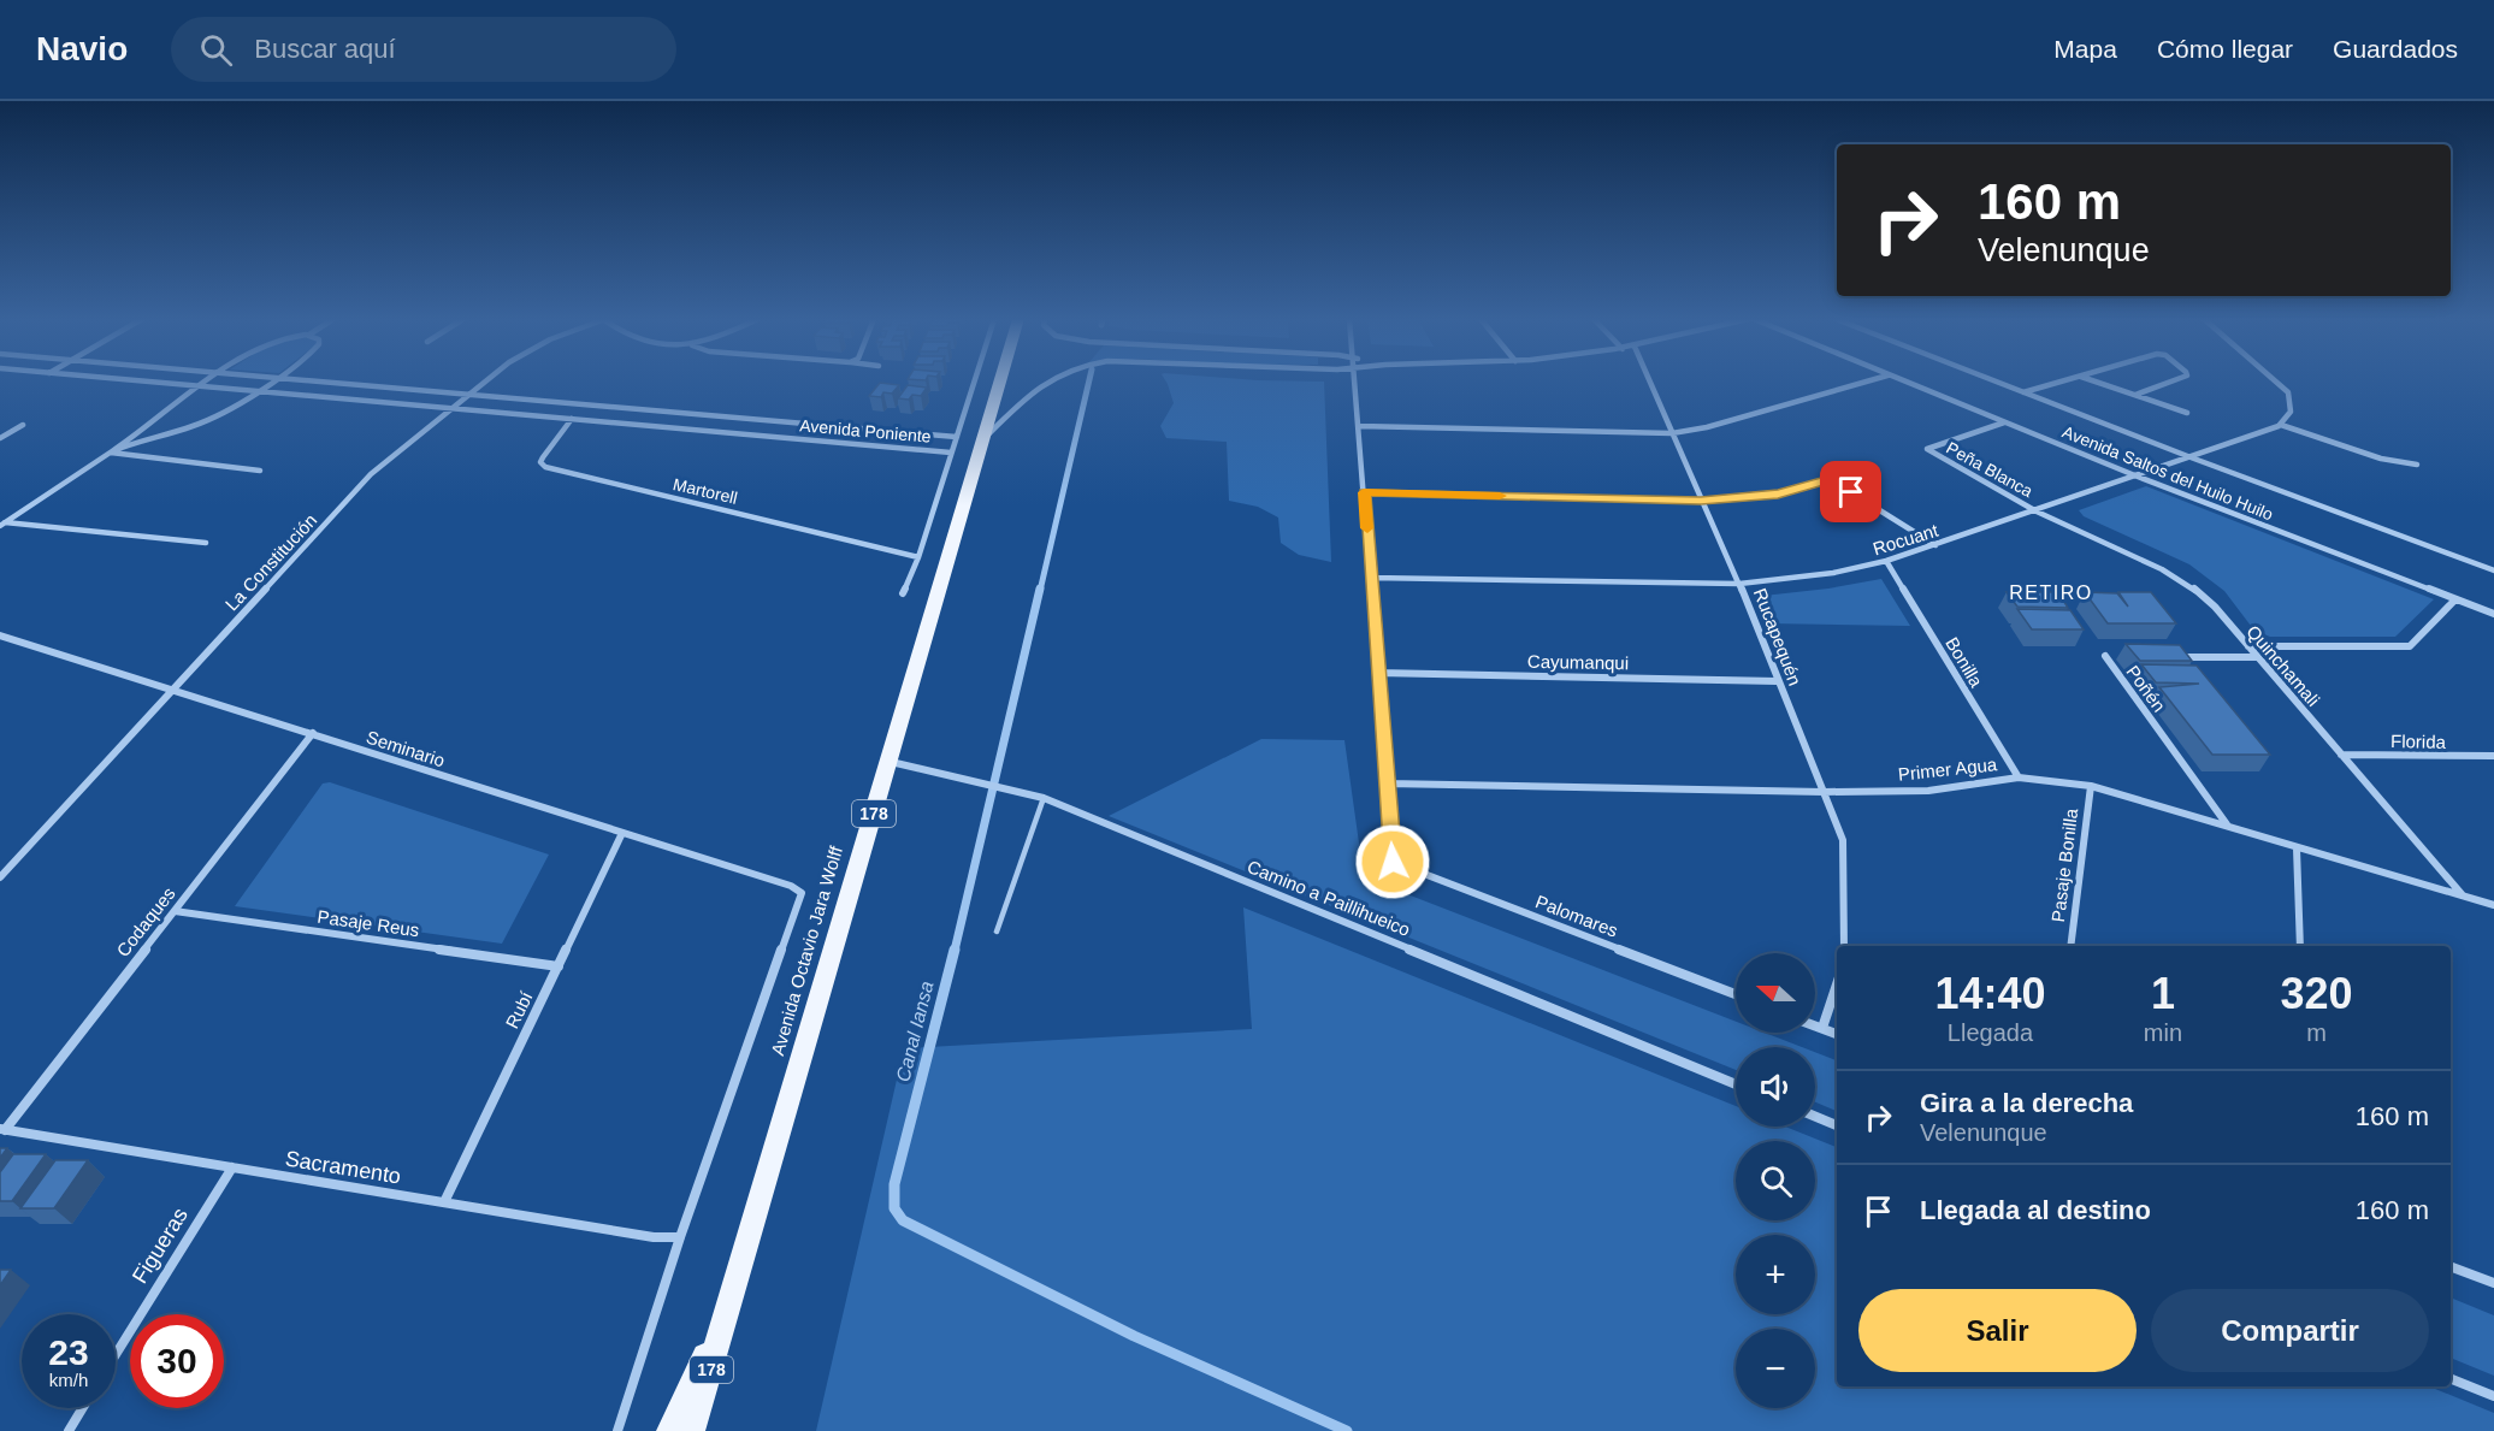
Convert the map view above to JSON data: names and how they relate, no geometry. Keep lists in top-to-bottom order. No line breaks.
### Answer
{"streets":{"main road":["178","Avenida Octavio Jara Wolff"],"street":["Avenida Poniente","Peña Blanca","Avenida Saltos del Huilo Huilo","Martorell","Rocuant","La Constitución","Rucapequén","Cayumanqui","Bonilla","Quinchamali","Poñén","Florida","Seminario","Primer Agua","Pasaje Bonilla","Camino a Paillihueico","Palomares","Codaques","Pasaje Reus","Rubí","Sacramento","Figueras"]},"crossings":[["Avenida Poniente","Martorell"],["Avenida Poniente","La Constitución"],["Peña Blanca","Avenida Saltos del Huilo Huilo"],["Peña Blanca","Rocuant"],["Peña Blanca","Quinchamali"],["Avenida Saltos del Huilo Huilo","Rocuant"],["Rocuant","Rucapequén"],["Rocuant","Bonilla"],["Rocuant","Quinchamali"],["La Constitución","Seminario"],["Rucapequén","Cayumanqui"],["Rucapequén","Primer Agua"],["Bonilla","Primer Agua"],["Quinchamali","Florida"],["Quinchamali","Primer Agua"],["Poñén","Primer Agua"],["Seminario","Codaques"],["Seminario","Avenida Octavio Jara Wolff"],["Seminario","Rubí"],["Primer Agua","Pasaje Bonilla"],["Primer Agua","Palomares"],["Camino a Paillihueico","Avenida Octavio Jara Wolff"],["Codaques","Pasaje Reus"],["Codaques","Sacramento"],["Pasaje Reus","Rubí"],["Avenida Octavio Jara Wolff","Sacramento"],["Rubí","Sacramento"],["Sacramento","Figueras"]],"districts":["RETIRO"],"water":["Canal Iansa"],"north":"left","page":{"header":"Navio","search":"Buscar aquí","nav":["Mapa","Cómo llegar","Guardados"],"turn":["160 m","Velenunque"],"eta":["14:40","Llegada","1","min","320","m"],"map_buttons":["+","−"],"list":[{"name":"Gira a la derecha","note":"Velenunque","value":"160 m"},{"name":"Llegada al destino","value":"160 m"}],"buttons":["Salir","Compartir"],"speed":"23 km/h","limit":"30"}}
